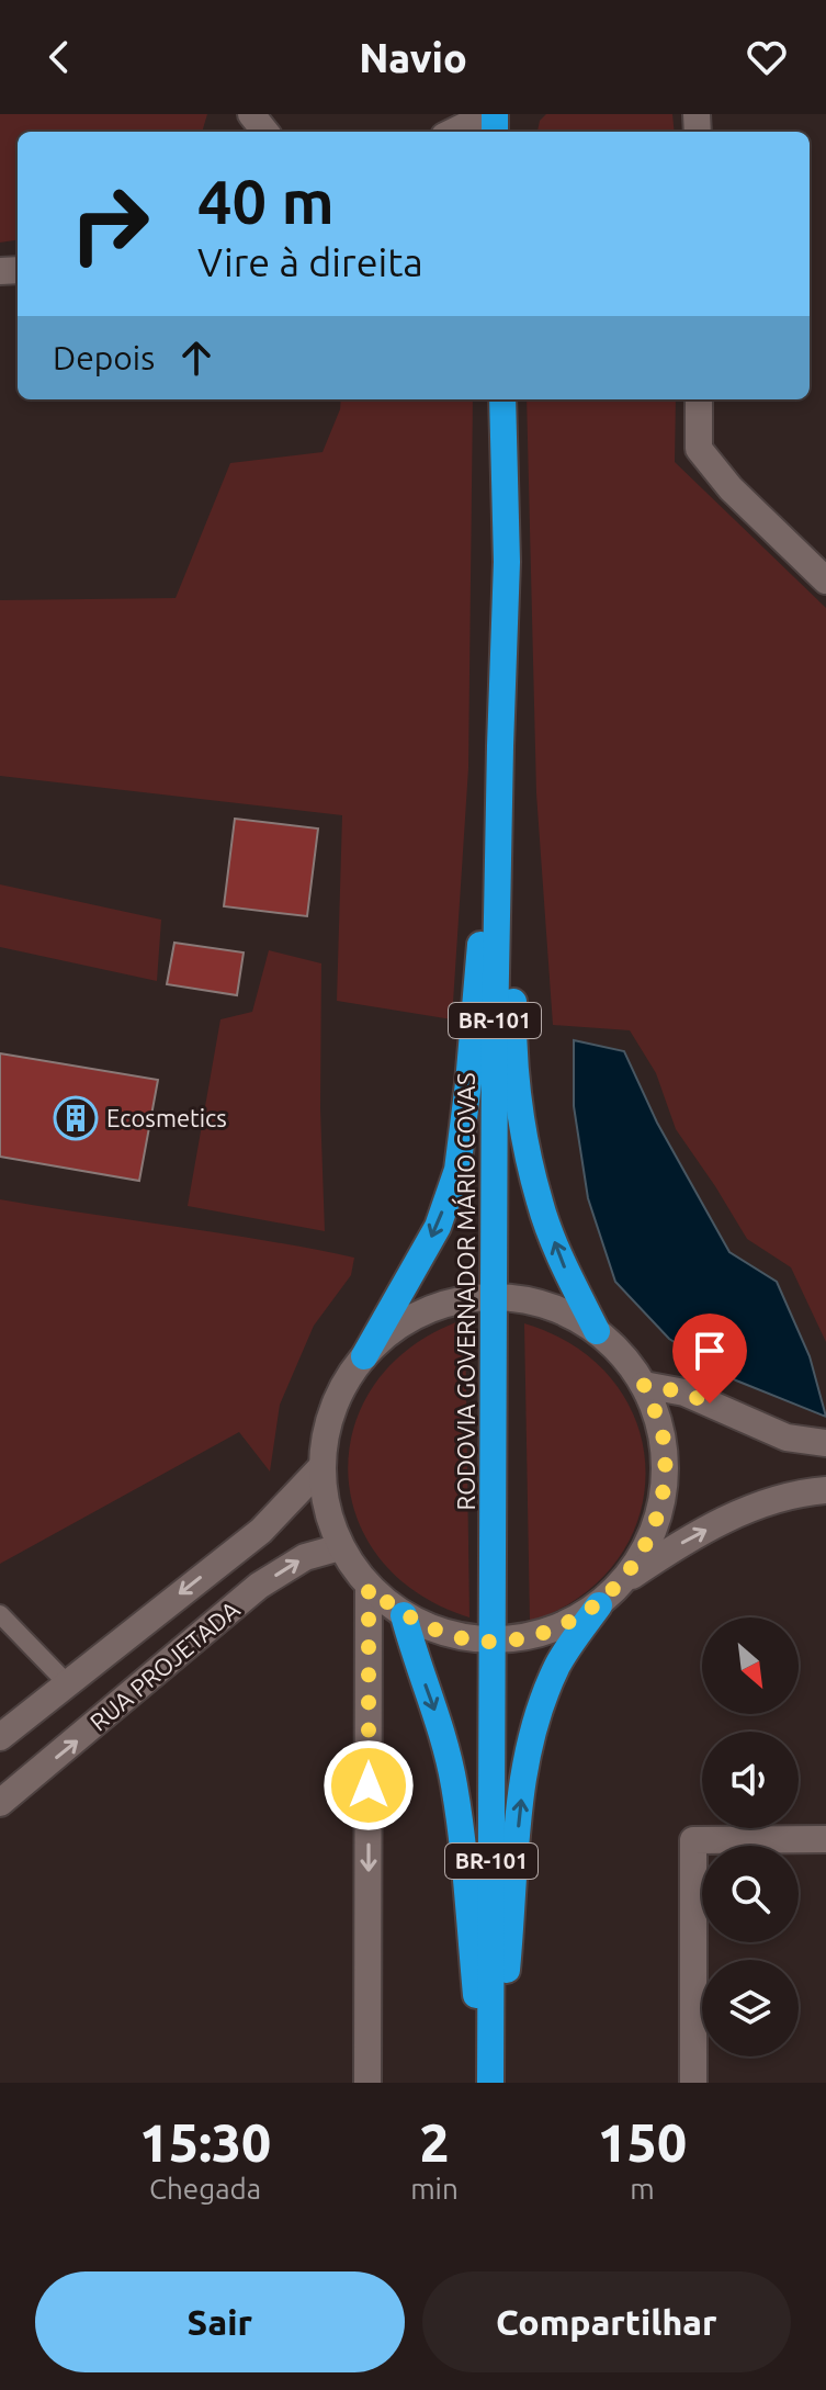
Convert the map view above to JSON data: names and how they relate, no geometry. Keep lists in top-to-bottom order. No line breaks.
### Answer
{"streets":{"highway":["BR-101","RODOVIA GOVERNADOR MÁRIO COVAS"],"street":["RUA PROJETADA"]},"places":{"building":["Ecosmetics"]},"north":"bottom right","page":{"header":"Navio","turn":["40 m","Vire à direita"],"then":"Depois","eta":["15:30","Chegada","2","min","150","m"],"buttons":["Sair","Compartilhar"]}}
